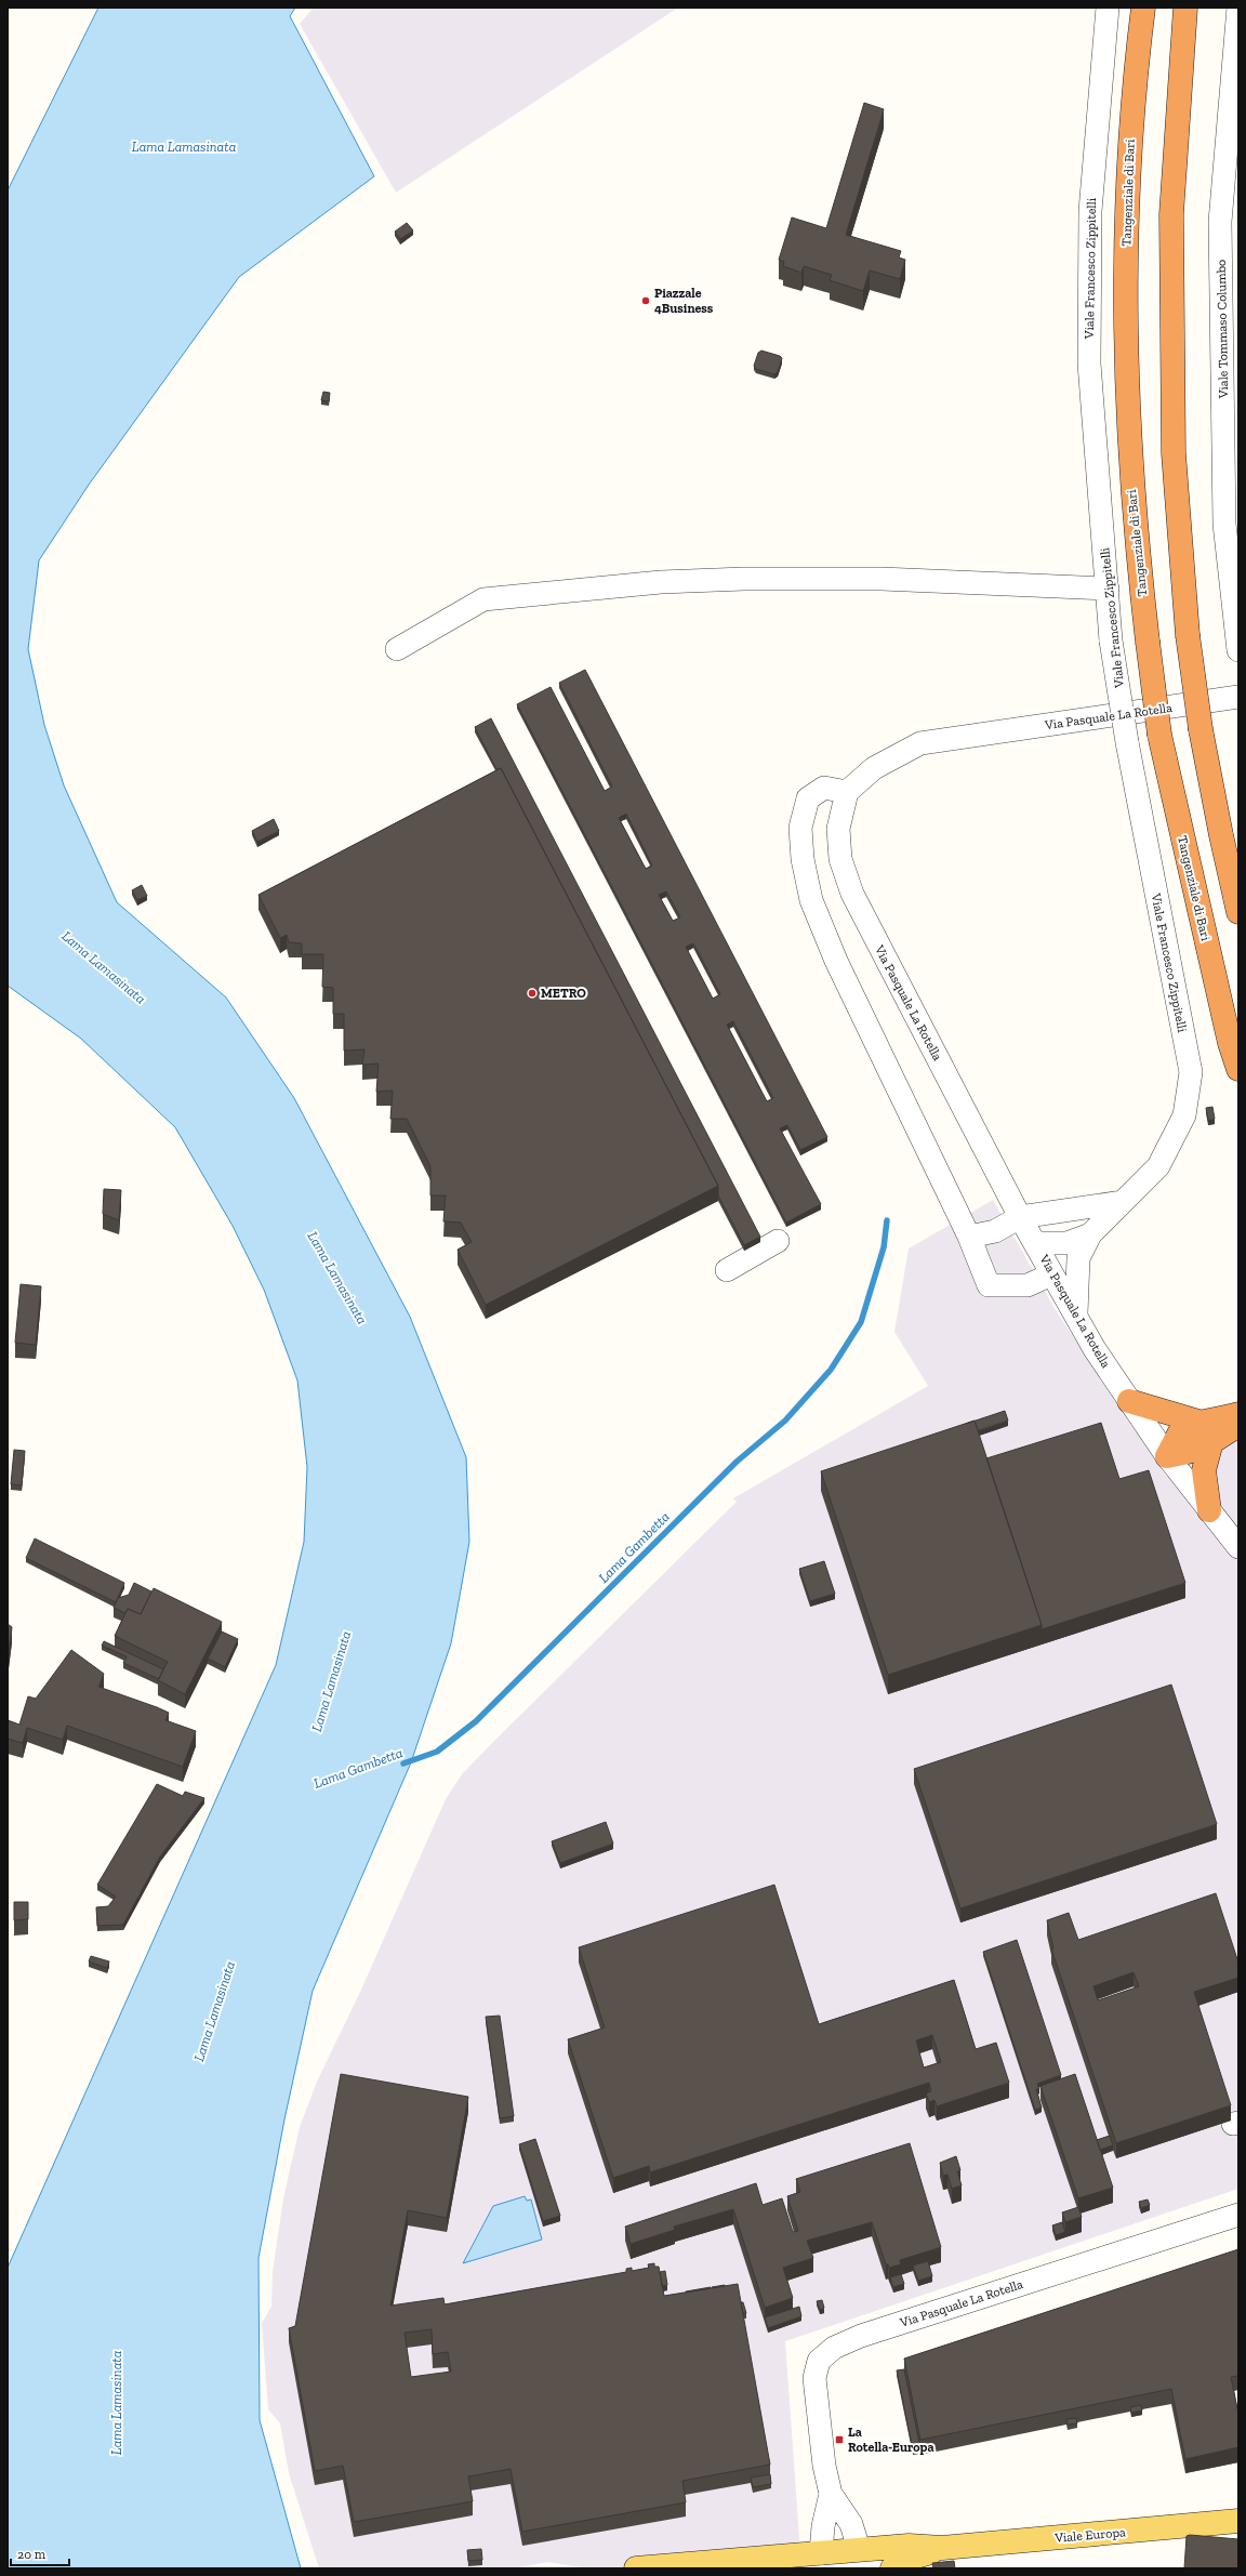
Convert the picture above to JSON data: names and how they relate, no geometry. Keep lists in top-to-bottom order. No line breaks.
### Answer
{"streets":{"highway":["Tangenziale di Bari"],"main road":["Viale Europa"],"street":["Viale Francesco Zippitelli","Viale Tommaso Columbo","Via Pasquale La Rotella"]},"water":["Lama Lamasinata","Lama Gambetta"],"places":{"other":["Piazzale 4Business","METRO"],"transit":["La Rotella-Europa"]},"scale_bar":"20 m"}
